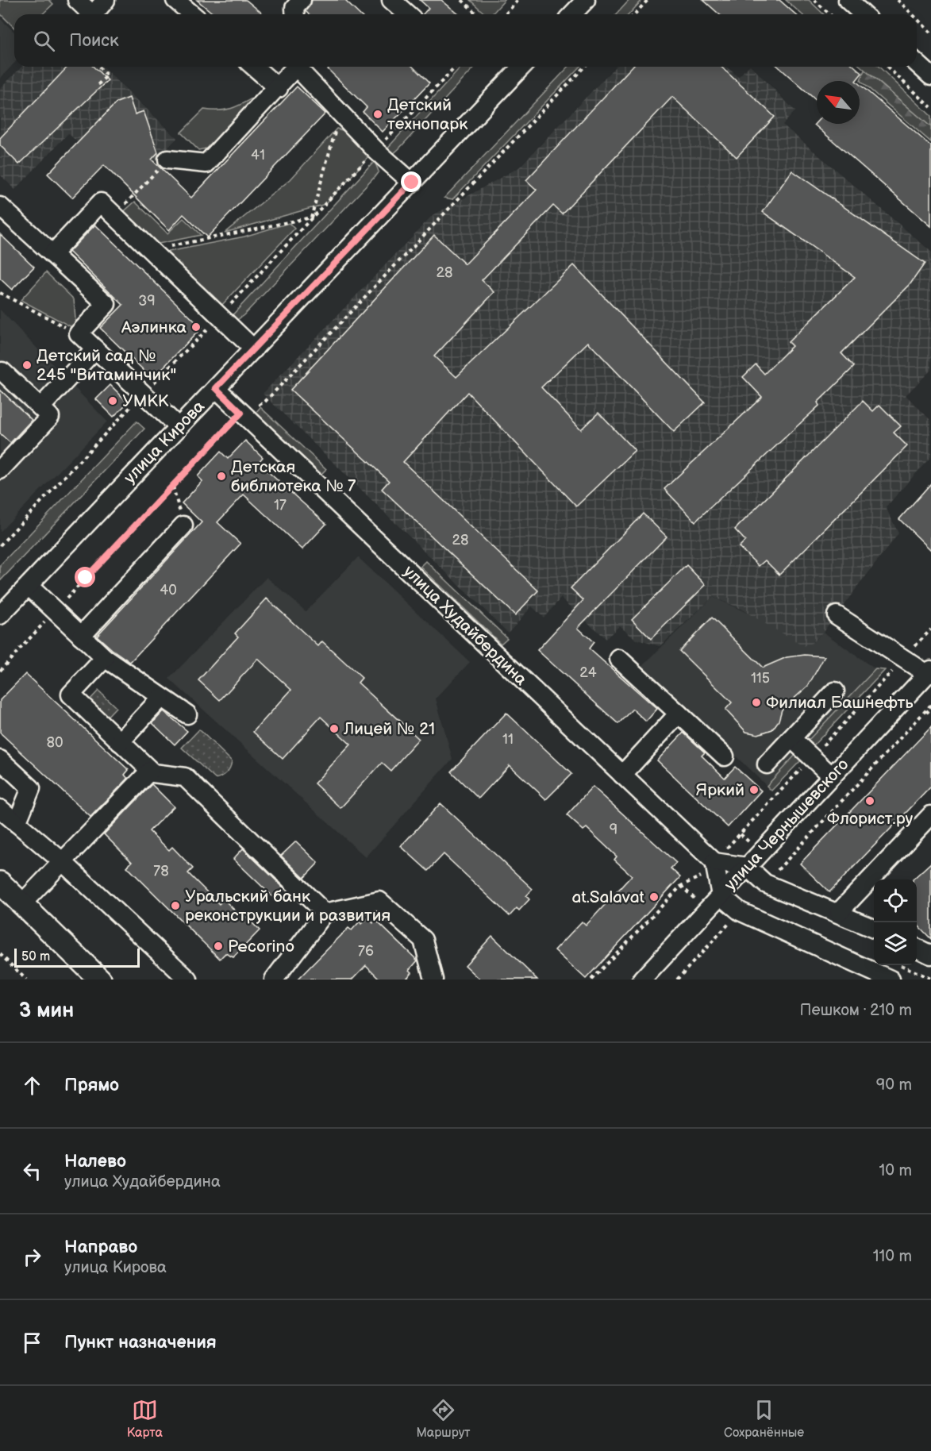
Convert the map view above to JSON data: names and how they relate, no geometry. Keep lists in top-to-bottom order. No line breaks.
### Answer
{"streets":{"street":["улица Кирова","улица Худайбердина","улица Чернышевского"]},"crossings":[["улица Кирова","улица Худайбердина"]],"places":["Детский технопарк","Аэлинка","Детский сад № 245 \"Витаминчик\"","УМКК","Детская библиотека № 7","Филиал Башнефть","Лицей № 21","Яркий","Флорист.ру","at.Salavat","Уральский банк реконструкции и развития","Pecorino"],"house_numbers":["41","28","39","17","28","40","24","115","11","80","9","78","76"],"scale_bar":"50 m","north":"top left","page":{"search":"Поиск","scale":"50 m","heading":["3 мин","Пешком · 210 m"],"list":[["Прямо","90 m"],["Налево","улица Худайбердина","10 m"],["Направо","улица Кирова","110 m"],"Пункт назначения"],"nav":["Карта","Маршрут","Сохранённые"]}}
